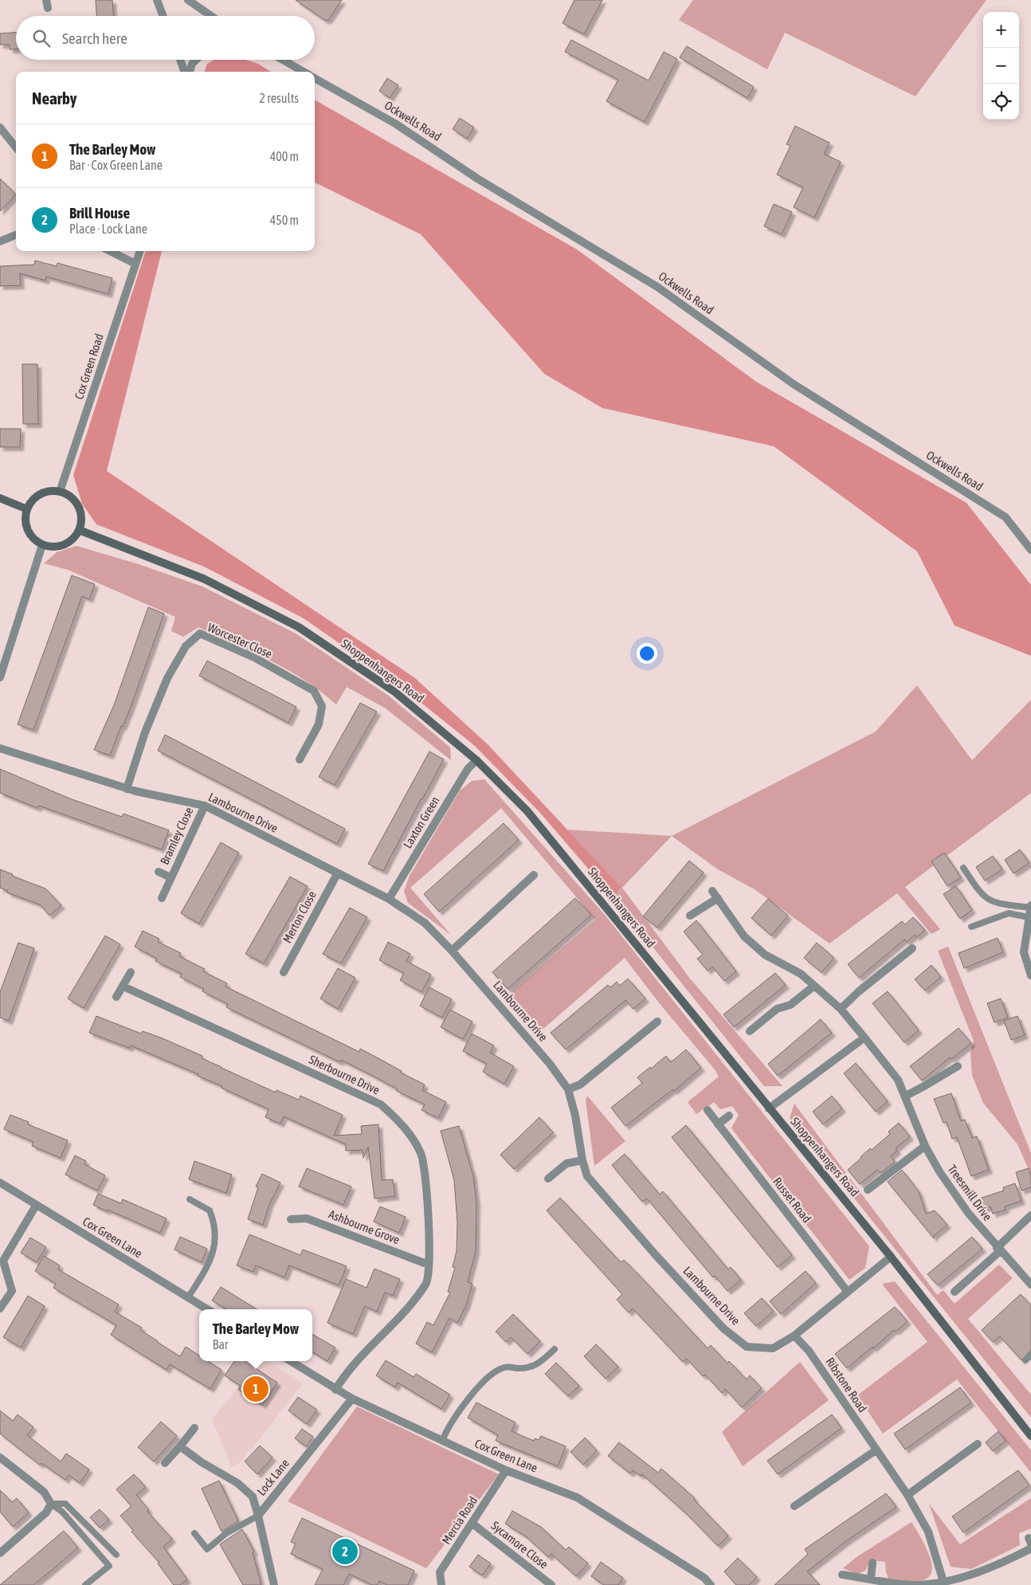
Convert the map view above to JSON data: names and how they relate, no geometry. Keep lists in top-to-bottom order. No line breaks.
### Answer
{"streets":{"street":["Ockwells Road","Cox Green Road","Worcester Close","Shoppenhangers Road","Lambourne Drive","Laxton Green","Bramley Close","Merton Close","Sherbourne Drive","Treesmill Drive","Russet Road","Ashbourne Grove","Cox Green Lane","Ribstone Road","Lock Lane","Mercia Road","Sycamore Close"]},"crossings":[["Cox Green Road","Shoppenhangers Road"],["Worcester Close","Lambourne Drive"],["Shoppenhangers Road","Lambourne Drive"],["Shoppenhangers Road","Laxton Green"],["Lambourne Drive","Laxton Green"],["Lambourne Drive","Bramley Close"],["Lambourne Drive","Merton Close"],["Lambourne Drive","Russet Road"],["Lambourne Drive","Ribstone Road"],["Sherbourne Drive","Ashbourne Grove"],["Sherbourne Drive","Cox Green Lane"],["Cox Green Lane","Lock Lane"],["Cox Green Lane","Mercia Road"],["Mercia Road","Sycamore Close"]],"page":{"map_buttons":["+","−"],"search":"Search here","heading":["Nearby","2 results"],"list":[{"mark":"1","name":"The Barley Mow","note":"Bar · Cox Green Lane","value":"400 m"},{"mark":"2","name":"Brill House","note":"Place · Lock Lane","value":"450 m"}],"popup":["The Barley Mow","Bar"],"pins":["1","2"]}}
